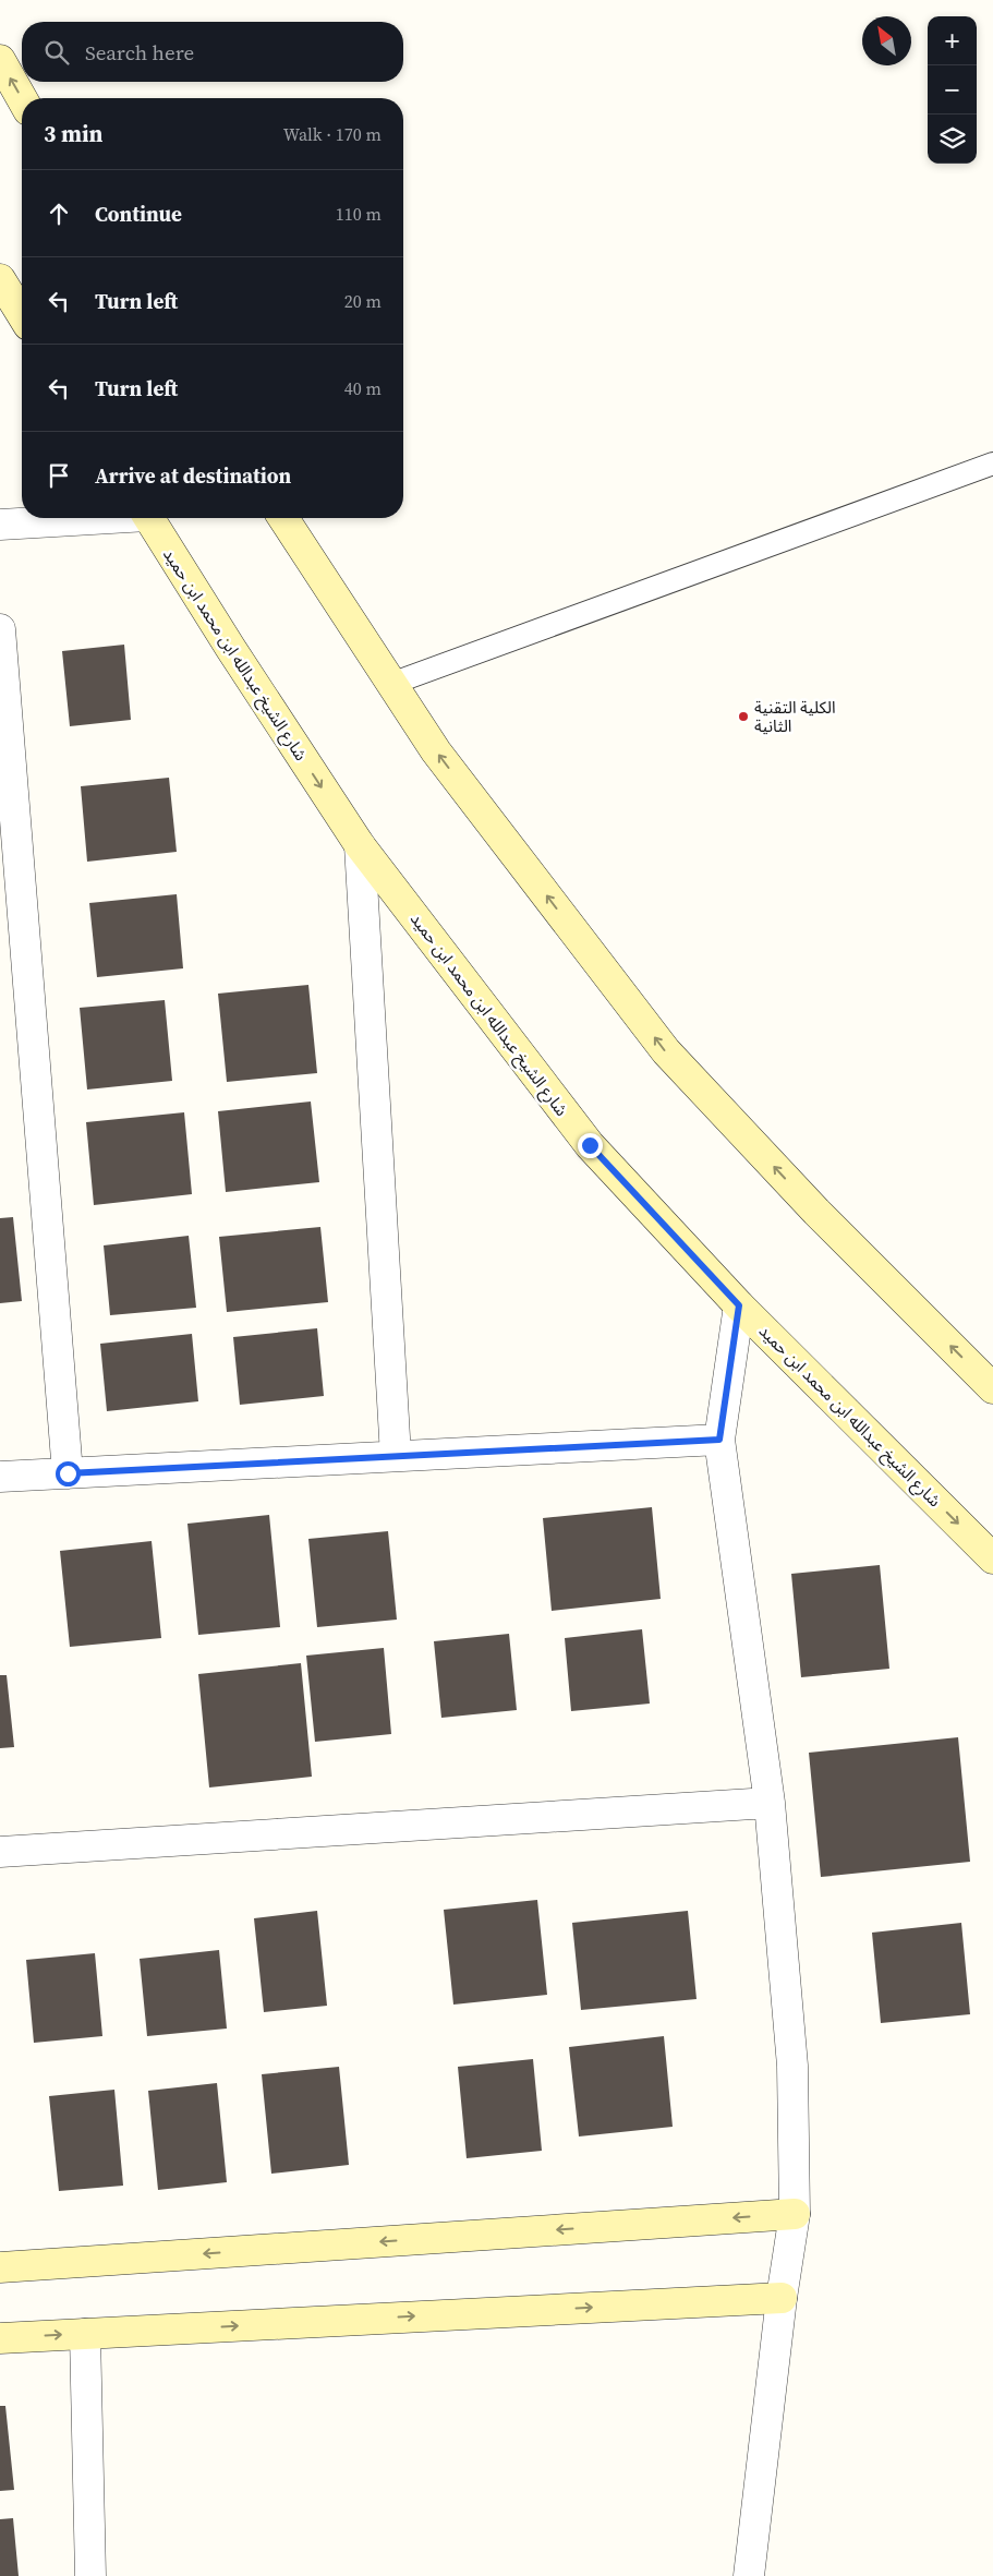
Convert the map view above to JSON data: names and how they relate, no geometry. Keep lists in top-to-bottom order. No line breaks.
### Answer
{"streets":{"street":["شارع الشيخ عبدالله ابن محمد ابن حميد"]},"places":["الكلية التقنية الثانية"],"north":"top left","page":{"map_buttons":["+","−"],"search":"Search here","heading":["3 min","Walk · 170 m"],"list":[["Continue","110 m"],["Turn left","20 m"],["Turn left","40 m"],"Arrive at destination"]}}
